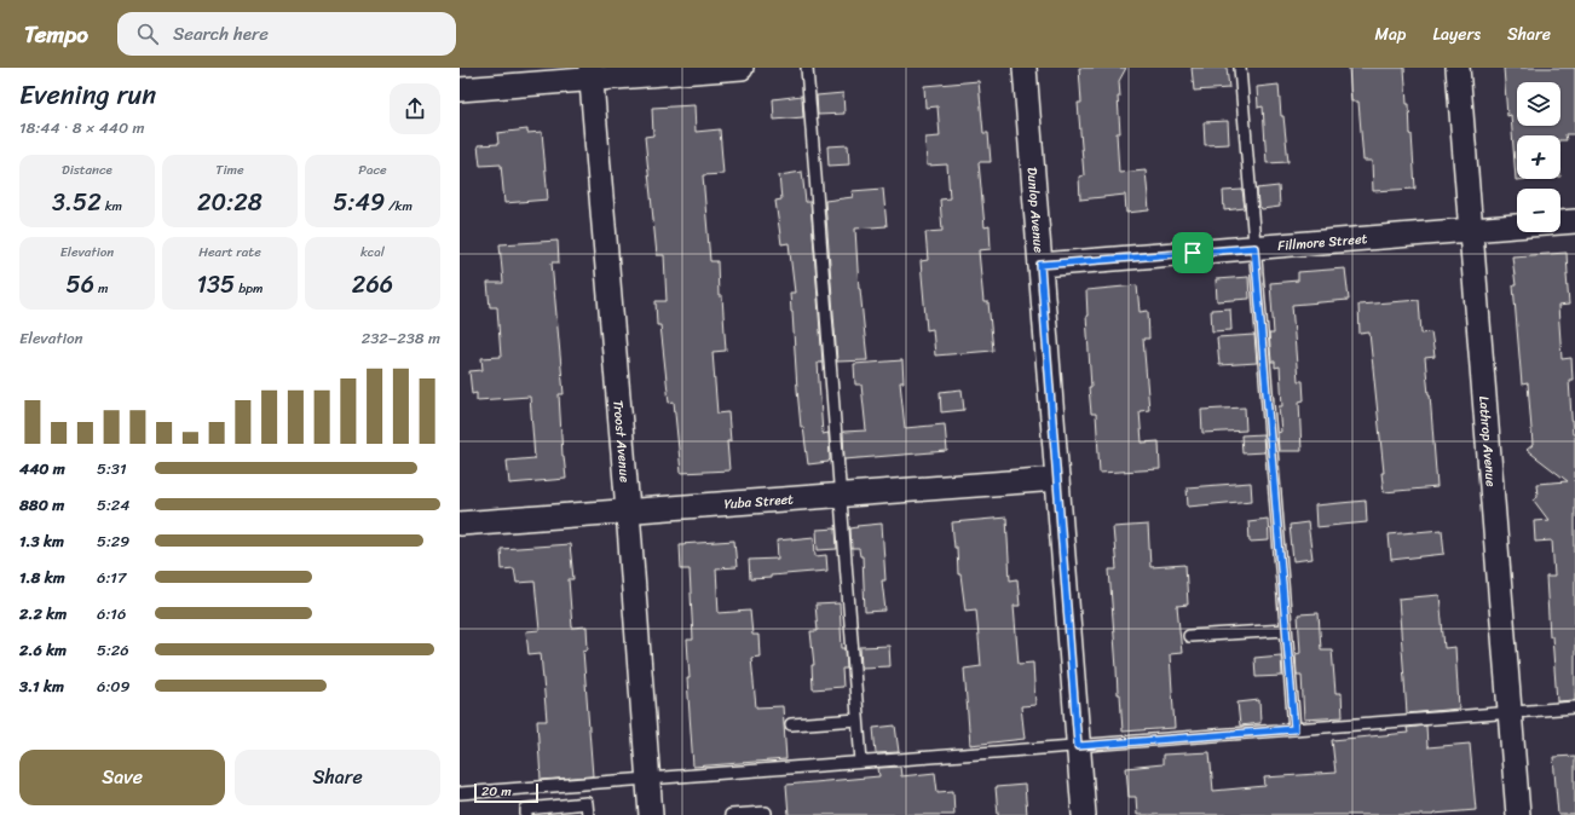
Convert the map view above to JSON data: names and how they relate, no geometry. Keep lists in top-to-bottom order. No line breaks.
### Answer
{"streets":{"street":["Dunlop Avenue","Fillmore Street","Troost Avenue","Lathrop Avenue","Yuba Street"]},"crossings":[["Dunlop Avenue","Fillmore Street"],["Dunlop Avenue","Yuba Street"],["Fillmore Street","Lathrop Avenue"],["Troost Avenue","Yuba Street"]],"scale_bar":"20 m","page":{"header":"Tempo","search":"Search here","nav":["Map","Layers","Share"],"heading":["Evening run","18:44 · 8 × 440 m"],"map_buttons":["+","−"],"stats":[["Distance","3.52 km"],["Time","20:28"],["Pace","5:49 /km"],["Elevation","56 m"],["Heart rate","135 bpm"],["kcal","266"]],"chart":["Elevation","232–238 m"],"list":[{"name":"440 m","note":"5:31"},{"name":"880 m","note":"5:24"},{"name":"1.3 km","note":"5:29"},{"name":"1.8 km","note":"6:17"},{"name":"2.2 km","note":"6:16"},{"name":"2.6 km","note":"5:26"},{"name":"3.1 km","note":"6:09"}],"buttons":["Save","Share"],"scale":"20 m"}}
